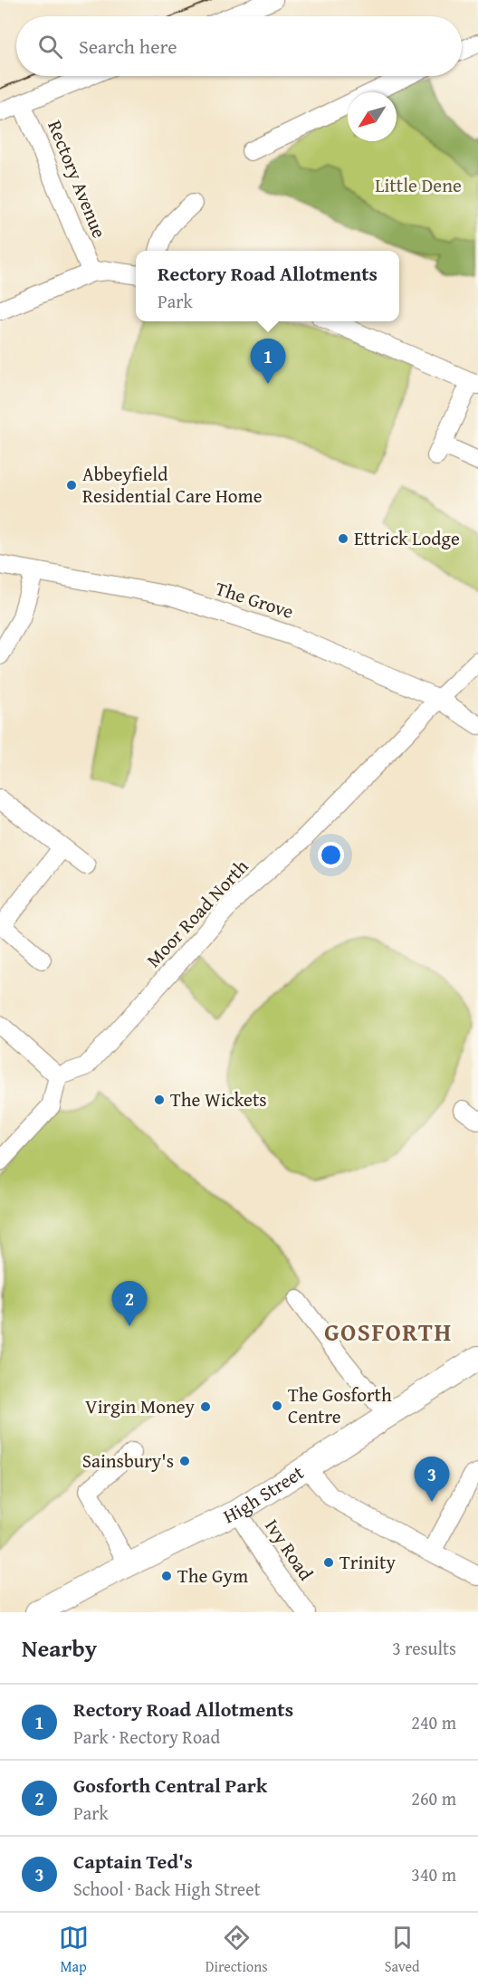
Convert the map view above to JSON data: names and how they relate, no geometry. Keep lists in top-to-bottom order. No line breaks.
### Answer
{"streets":{"main road":["High Street"],"street":["Rectory Avenue","The Grove","Moor Road North","Ivy Road"]},"crossings":[["The Grove","Moor Road North"],["High Street","Ivy Road"]],"districts":["GOSFORTH"],"parks":["Little Dene"],"places":["Abbeyfield Residential Care Home","Ettrick Lodge","The Wickets","The Gosforth Centre","Virgin Money","Sainsbury's","Trinity","The Gym"],"north":"bottom left","page":{"search":"Search here","popup":["Rectory Road Allotments","Park"],"pins":["1","2","3"],"heading":["Nearby","3 results"],"list":[{"mark":"1","name":"Rectory Road Allotments","note":"Park · Rectory Road","value":"240 m"},{"mark":"2","name":"Gosforth Central Park","note":"Park","value":"260 m"},{"mark":"3","name":"Captain Ted's","note":"School · Back High Street","value":"340 m"}],"nav":["Map","Directions","Saved"]}}
